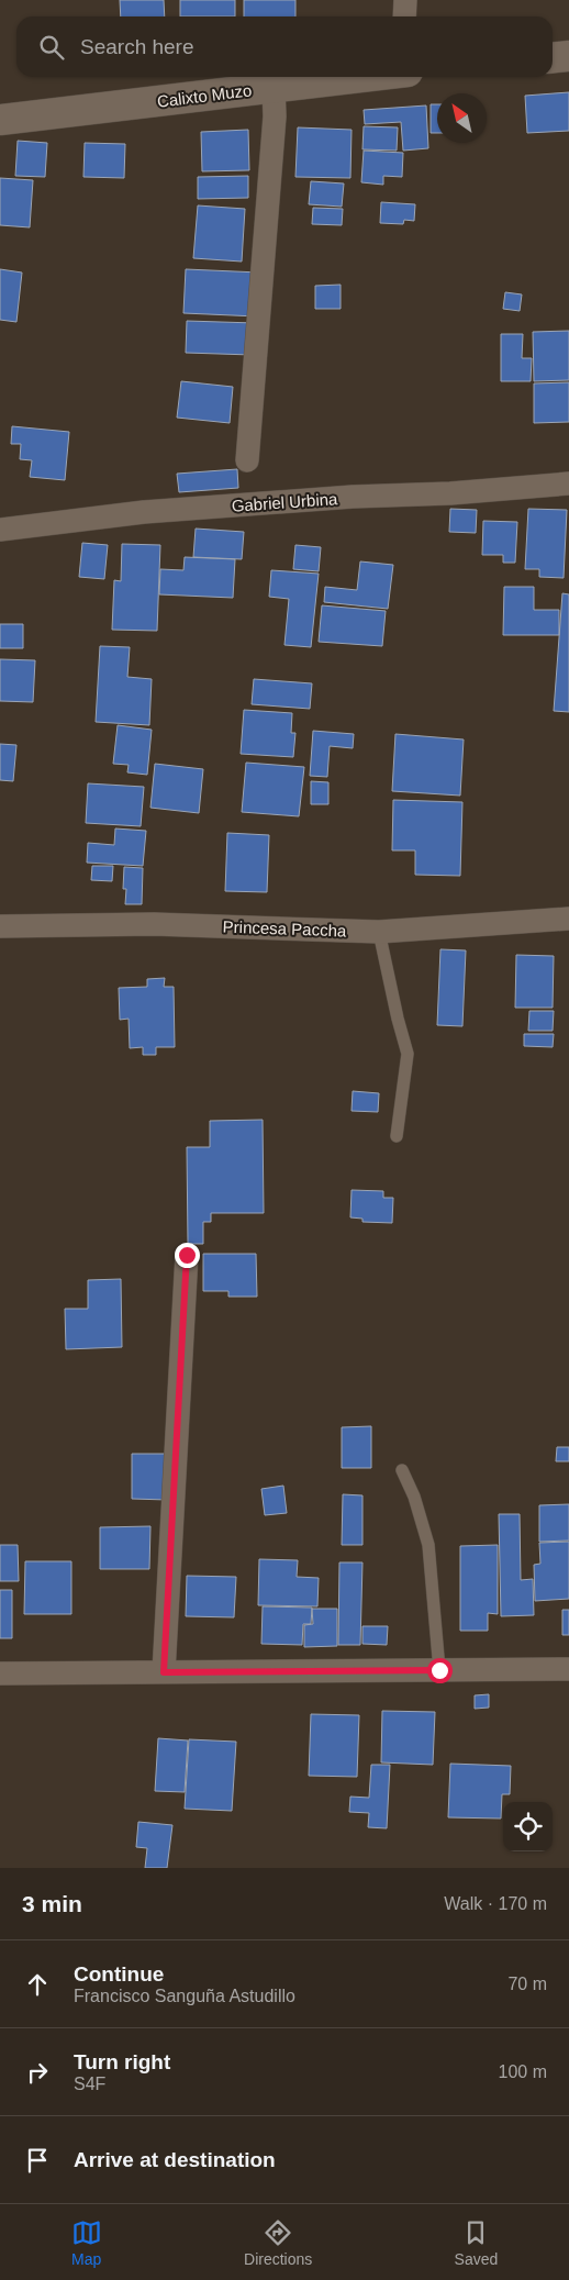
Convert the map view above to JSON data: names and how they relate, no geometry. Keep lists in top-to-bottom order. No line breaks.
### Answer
{"streets":{"street":["Calixto Muzo","Gabriel Urbina","Princesa Paccha"]},"north":"top left","page":{"search":"Search here","heading":["3 min","Walk · 170 m"],"list":[["Continue","Francisco Sanguña Astudillo","70 m"],["Turn right","S4F","100 m"],"Arrive at destination"],"nav":["Map","Directions","Saved"]}}
